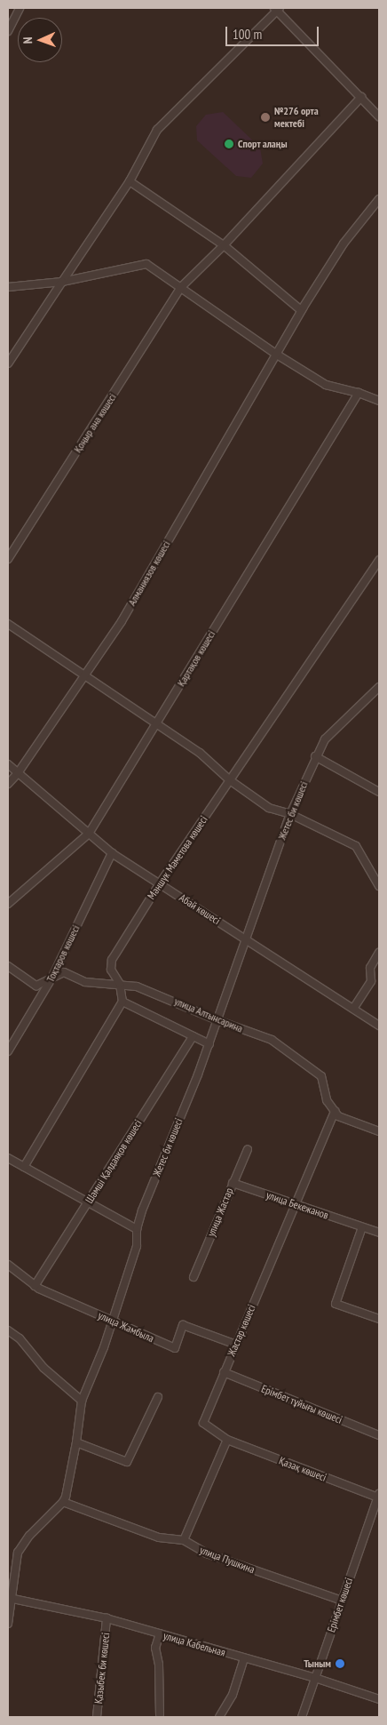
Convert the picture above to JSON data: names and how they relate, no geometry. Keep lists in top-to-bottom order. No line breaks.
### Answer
{"streets":{"street":["Қоңыр ана көшесі","Алманиязов көшесі","Қартақов көшесі","Жетес би көшесі","Мәншүк Маметова көшесі","Абай көшесі","Тоқтаров көшесі","улица Алтынсарина","Шәмші Қалдаяқов көшесі","улица Бекежанов","улица Жастар","улица Жамбыла","Жастар көшесі","Ерімбет тұйығы көшесі","Қазақ көшесі","улица Пушкина","Ерімбет көшесі","улица Кабельная","Қазыбек би көшесі"]},"crossings":[["Алманиязов көшесі","Абай көшесі"],["Қартақов көшесі","Абай көшесі"],["Жетес би көшесі","Абай көшесі"],["Жетес би көшесі","улица Алтынсарина"],["Жетес би көшесі","улица Жамбыла"],["Жетес би көшесі","улица Пушкина"],["Мәншүк Маметова көшесі","Абай көшесі"],["Мәншүк Маметова көшесі","улица Алтынсарина"],["Абай көшесі","Тоқтаров көшесі"],["Тоқтаров көшесі","улица Алтынсарина"],["улица Алтынсарина","Жастар көшесі"],["Шәмші Қалдаяқов көшесі","улица Жамбыла"],["улица Бекежанов","улица Жастар"],["улица Бекежанов","Жастар көшесі"],["улица Жамбыла","Жастар көшесі"],["Жастар көшесі","Ерімбет тұйығы көшесі"],["Жастар көшесі","Қазақ көшесі"],["Қазақ көшесі","Ерімбет көшесі"],["улица Пушкина","Ерімбет көшесі"],["Ерімбет көшесі","улица Кабельная"],["улица Кабельная","Қазыбек би көшесі"]],"places":["№276 орта мектебі","Спорт алаңы","Тыным"],"scale_bar":"100 m","north":"left"}
